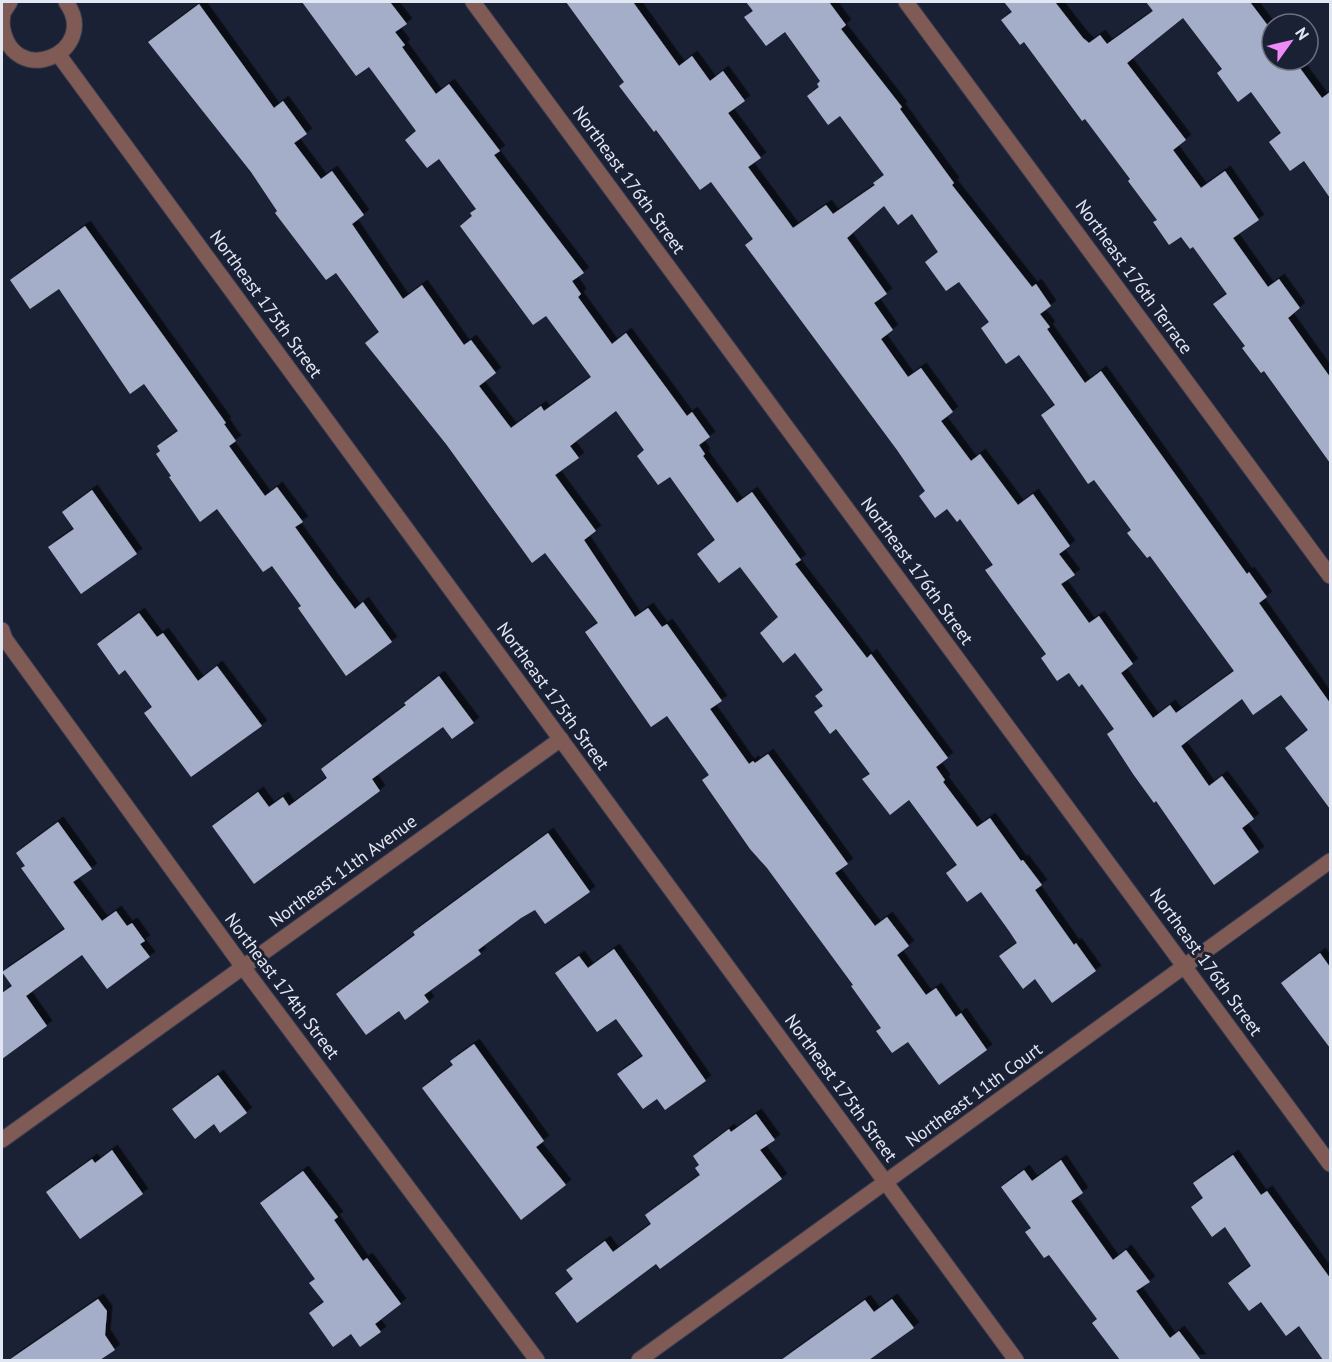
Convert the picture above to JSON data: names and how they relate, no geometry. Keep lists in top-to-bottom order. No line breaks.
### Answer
{"streets":{"street":["Northeast 176th Street","Northeast 176th Terrace","Northeast 175th Street","Northeast 11th Avenue","Northeast 174th Street","Northeast 11th Court"]},"crossings":[["Northeast 176th Street","Northeast 11th Court"],["Northeast 175th Street","Northeast 11th Avenue"],["Northeast 175th Street","Northeast 11th Court"],["Northeast 11th Avenue","Northeast 174th Street"]],"north":"top right"}
